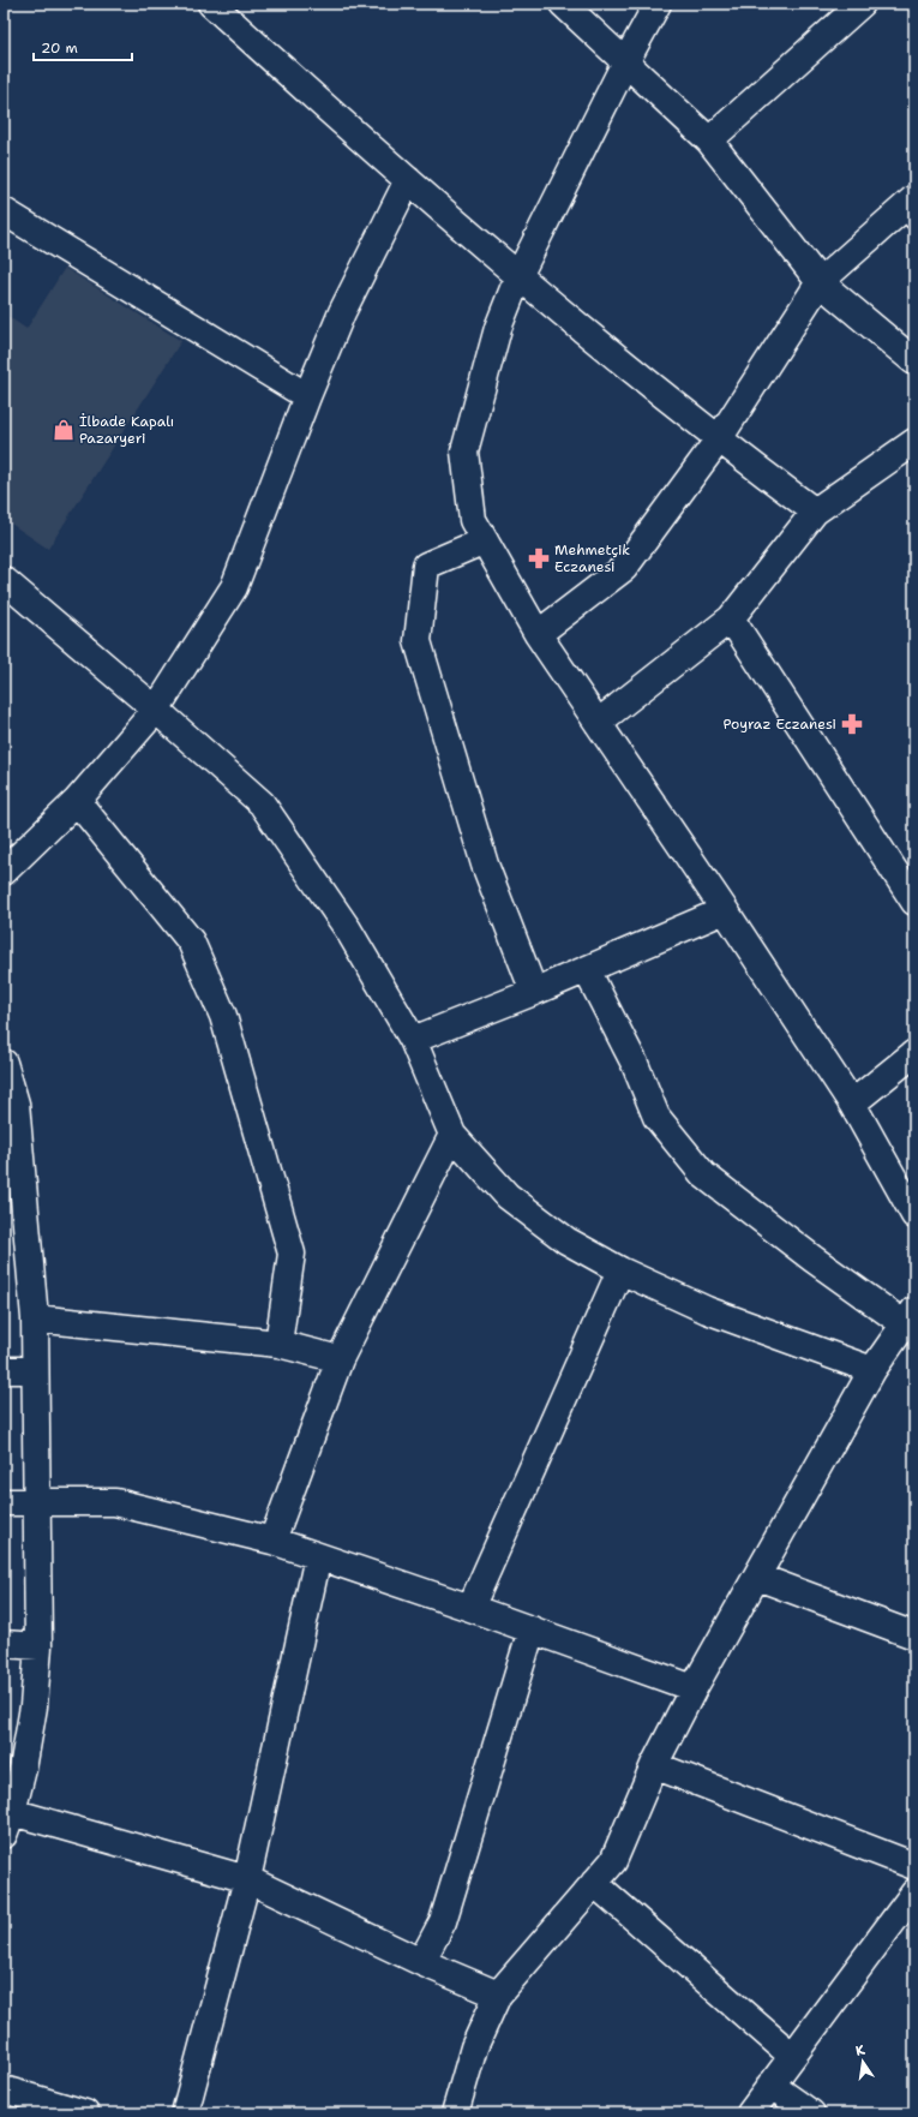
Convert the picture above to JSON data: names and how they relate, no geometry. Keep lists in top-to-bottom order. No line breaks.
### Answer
{"places":{"shop":["İlbade Kapalı Pazaryeri"],"pharmacy":["Mehmetçik Eczanesi","Poyraz Eczanesi"]},"scale_bar":"20 m","north":"top"}
